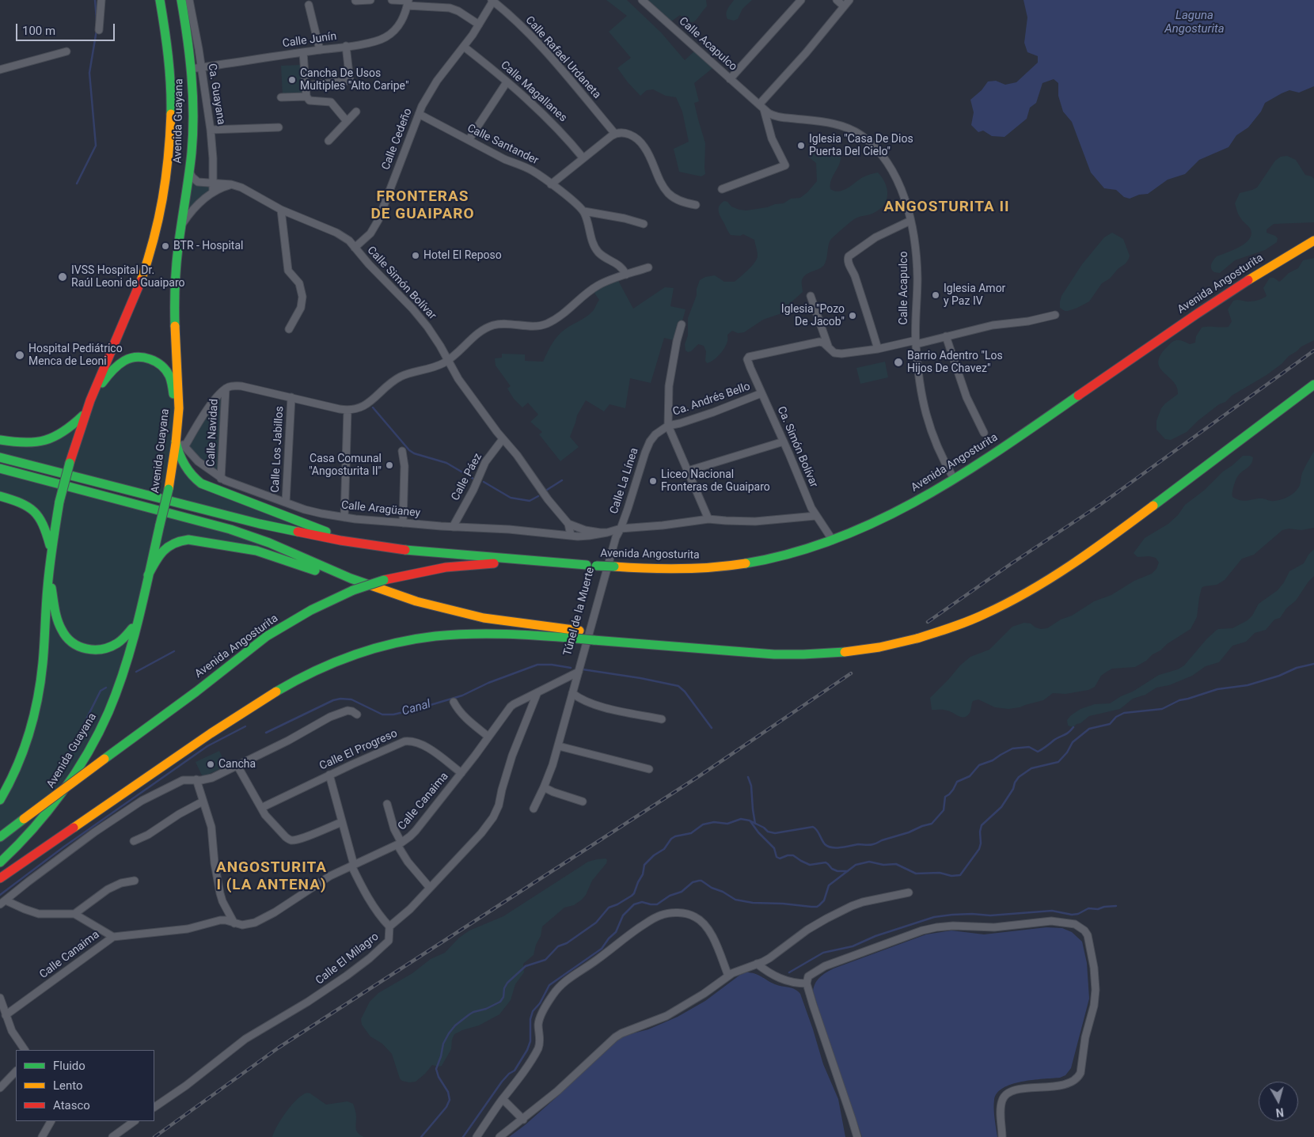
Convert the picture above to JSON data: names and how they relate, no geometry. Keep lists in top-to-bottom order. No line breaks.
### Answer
{"streets":{"main road":["Avenida Guayana","Avenida Angosturita"],"street":["Calle Junín","Calle Acapulco","Calle Rafael Urdaneta","Calle Magallanes","Ca. Guayana","Calle Cedeño","Calle Santander","Calle Simón Bolívar","Ca. Andrés Bello","Calle Navidad","Ca. Simón Bolívar","Calle Los Jabillos","Calle Páez","Calle La Línea","Calle Aragüaney","Túnel de la Muerte","Calle El Progreso","Calle Canaima","Calle El Milagro"]},"crossings":[["Calle Junín","Ca. Guayana"],["Calle Junín","Avenida Guayana"],["Calle Acapulco","Avenida Angosturita"],["Calle Rafael Urdaneta","Calle Cedeño"],["Calle Magallanes","Calle Cedeño"],["Ca. Guayana","Calle Simón Bolívar"],["Avenida Guayana","Calle Simón Bolívar"],["Avenida Guayana","Calle Aragüaney"],["Calle Cedeño","Calle Santander"],["Calle Cedeño","Calle Simón Bolívar"],["Calle Simón Bolívar","Calle Páez"],["Avenida Angosturita","Ca. Simón Bolívar"],["Ca. Andrés Bello","Ca. Simón Bolívar"],["Ca. Andrés Bello","Calle La Línea"],["Calle Navidad","Calle Aragüaney"],["Calle Los Jabillos","Calle Aragüaney"],["Calle Páez","Calle Aragüaney"],["Calle La Línea","Túnel de la Muerte"],["Calle Aragüaney","Túnel de la Muerte"],["Túnel de la Muerte","Calle Canaima"],["Calle El Progreso","Calle Canaima"],["Calle Canaima","Calle El Milagro"]],"districts":["FRONTERAS DE GUAIPARO","ANGOSTURITA II","ANGOSTURITA I (LA ANTENA)"],"water":["Laguna Angosturita","Canal"],"places":["Cancha De Usos Multiples \"Alto Caripe\"","Iglesia \"Casa De Dios Puerta Del Cielo\"","BTR - Hospital","Hotel El Reposo","IVSS Hospital Dr. Raúl Leoni de Guaiparo","Iglesia Amor y Paz IV","Iglesia \"Pozo De Jacob\"","Hospital Pediátrico Menca de Leoni","Barrio Adentro \"Los Hijos De Chavez\"","Casa Comunal \"Angosturita II\"","Liceo Nacional Fronteras de Guaiparo","Cancha"],"legend":["Fluido","Lento","Atasco"],"scale_bar":"100 m","north":"bottom"}
